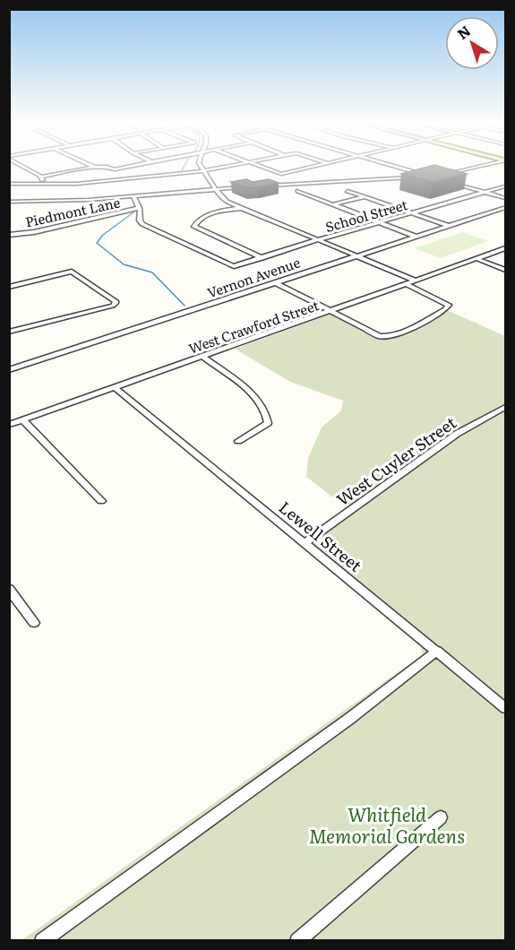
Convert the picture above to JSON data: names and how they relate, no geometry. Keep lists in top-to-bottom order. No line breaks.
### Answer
{"streets":{"street":["Piedmont Lane","School Street","Vernon Avenue","West Crawford Street","West Cuyler Street","Lewell Street"]},"crossings":[["Piedmont Lane","School Street"],["West Crawford Street","Lewell Street"],["West Cuyler Street","Lewell Street"]],"parks":["Whitfield Memorial Gardens"],"north":"top left"}
